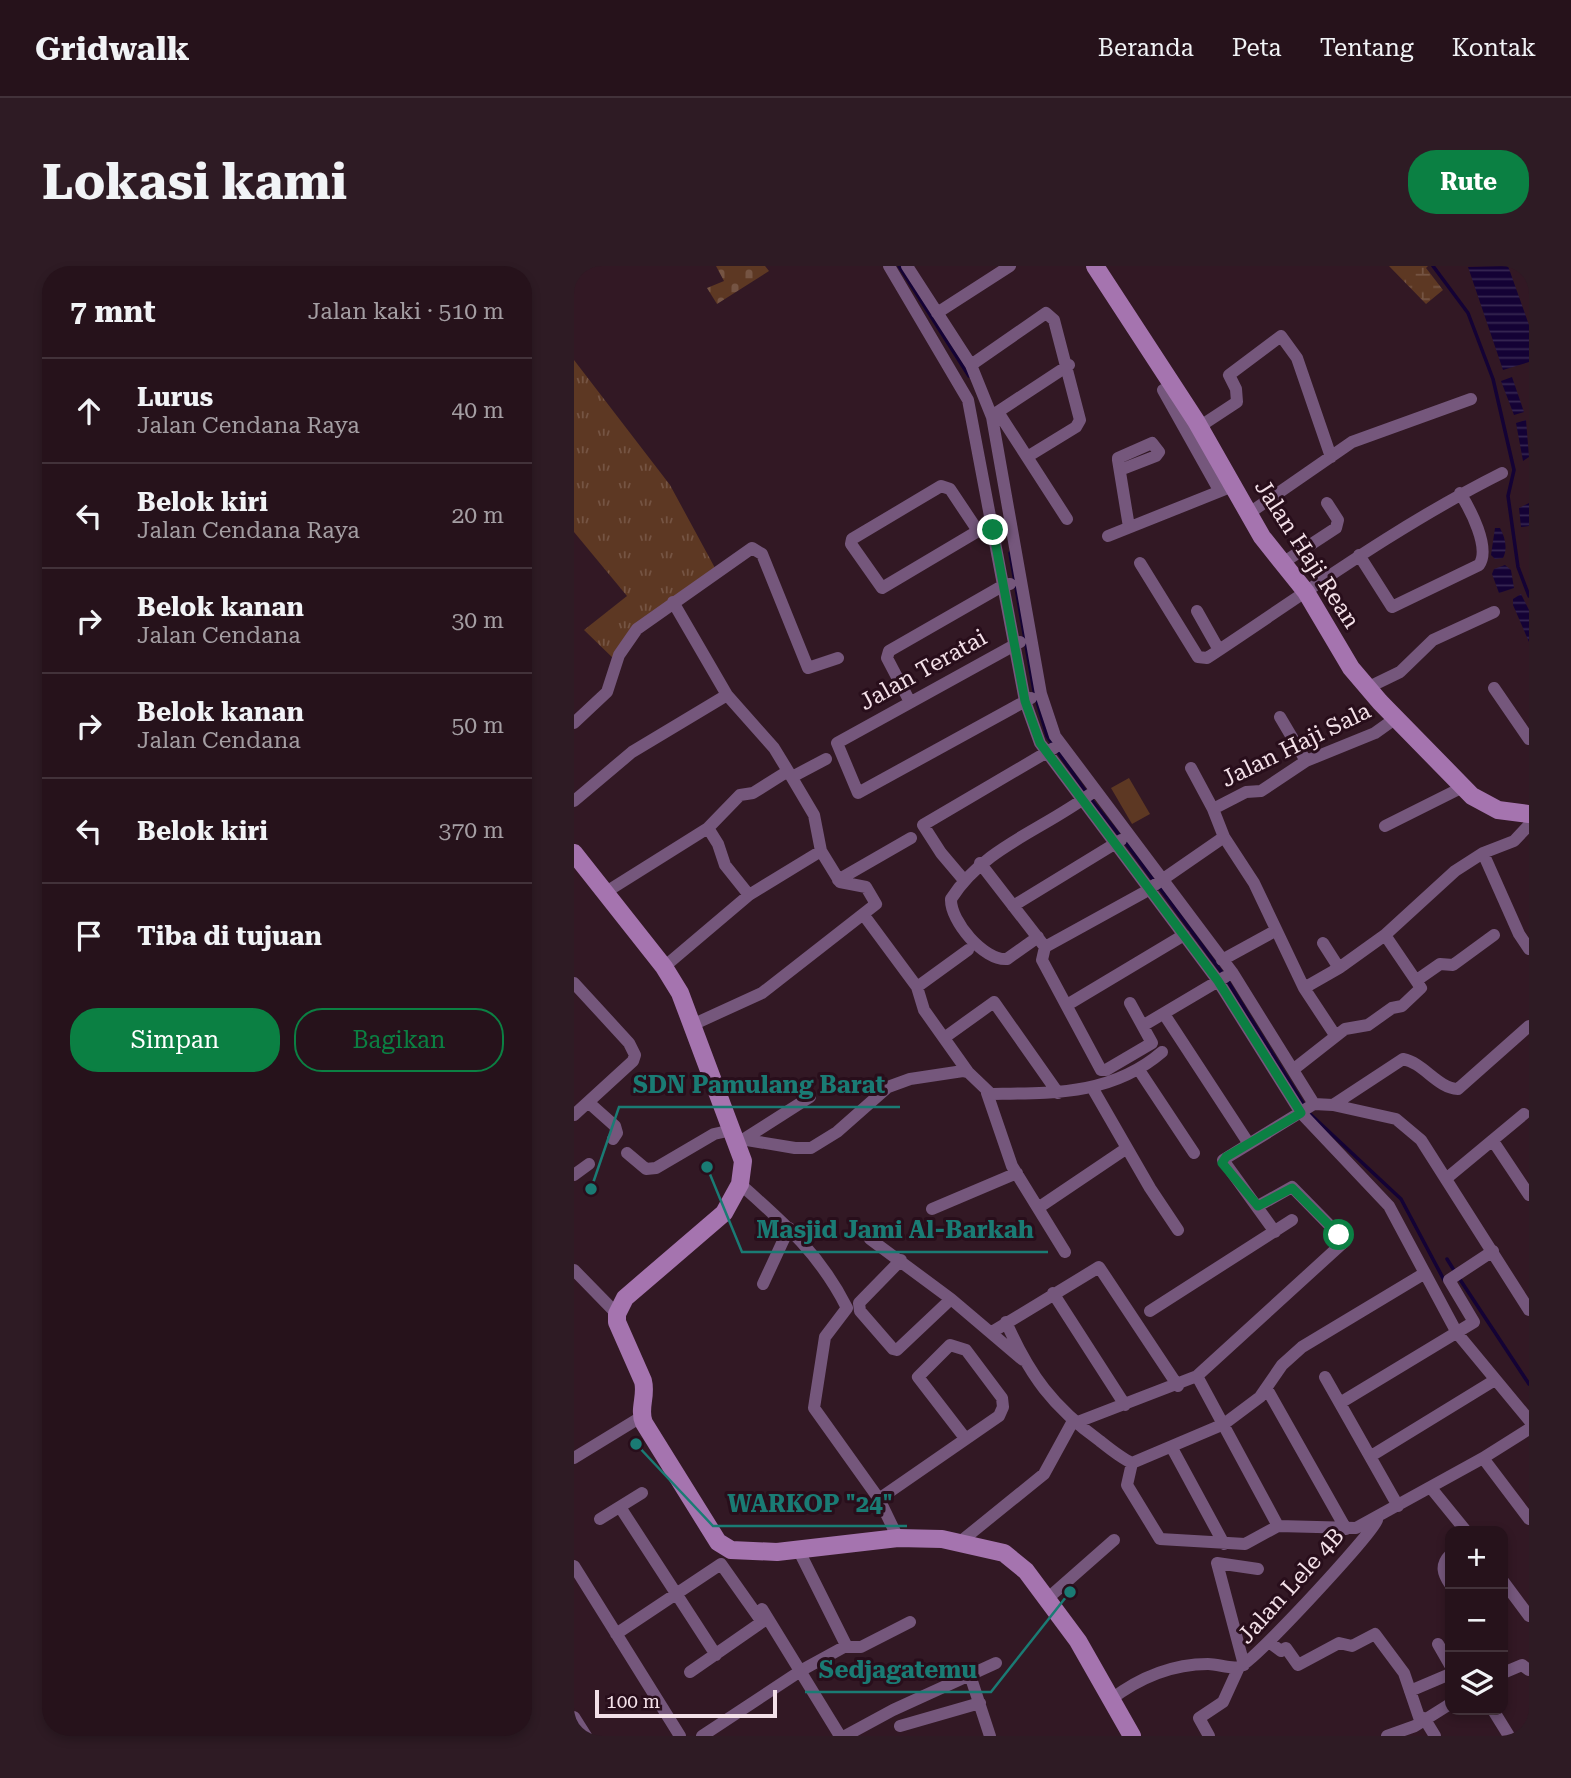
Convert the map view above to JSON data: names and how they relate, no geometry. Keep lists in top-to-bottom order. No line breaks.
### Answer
{"streets":{"street":["Jalan Haji Rean","Jalan Teratai","Jalan Haji Sala","Jalan Lele 4B"]},"crossings":[["Jalan Haji Rean","Jalan Haji Sala"]],"places":["Masjid Jami Al-Barkah","SDN Pamulang Barat","WARKOP \"24\"","Sedjagatemu"],"scale_bar":"100 m","page":{"header":"Gridwalk","nav":["Beranda","Peta","Tentang","Kontak"],"buttons":["Rute",["Simpan","Bagikan"]],"title":"Lokasi kami","heading":["7 mnt","Jalan kaki · 510 m"],"list":[["Lurus","Jalan Cendana Raya","40 m"],["Belok kiri","Jalan Cendana Raya","20 m"],["Belok kanan","Jalan Cendana","30 m"],["Belok kanan","Jalan Cendana","50 m"],["Belok kiri","370 m"],"Tiba di tujuan"],"map_buttons":["+","−"],"scale":"100 m"}}
